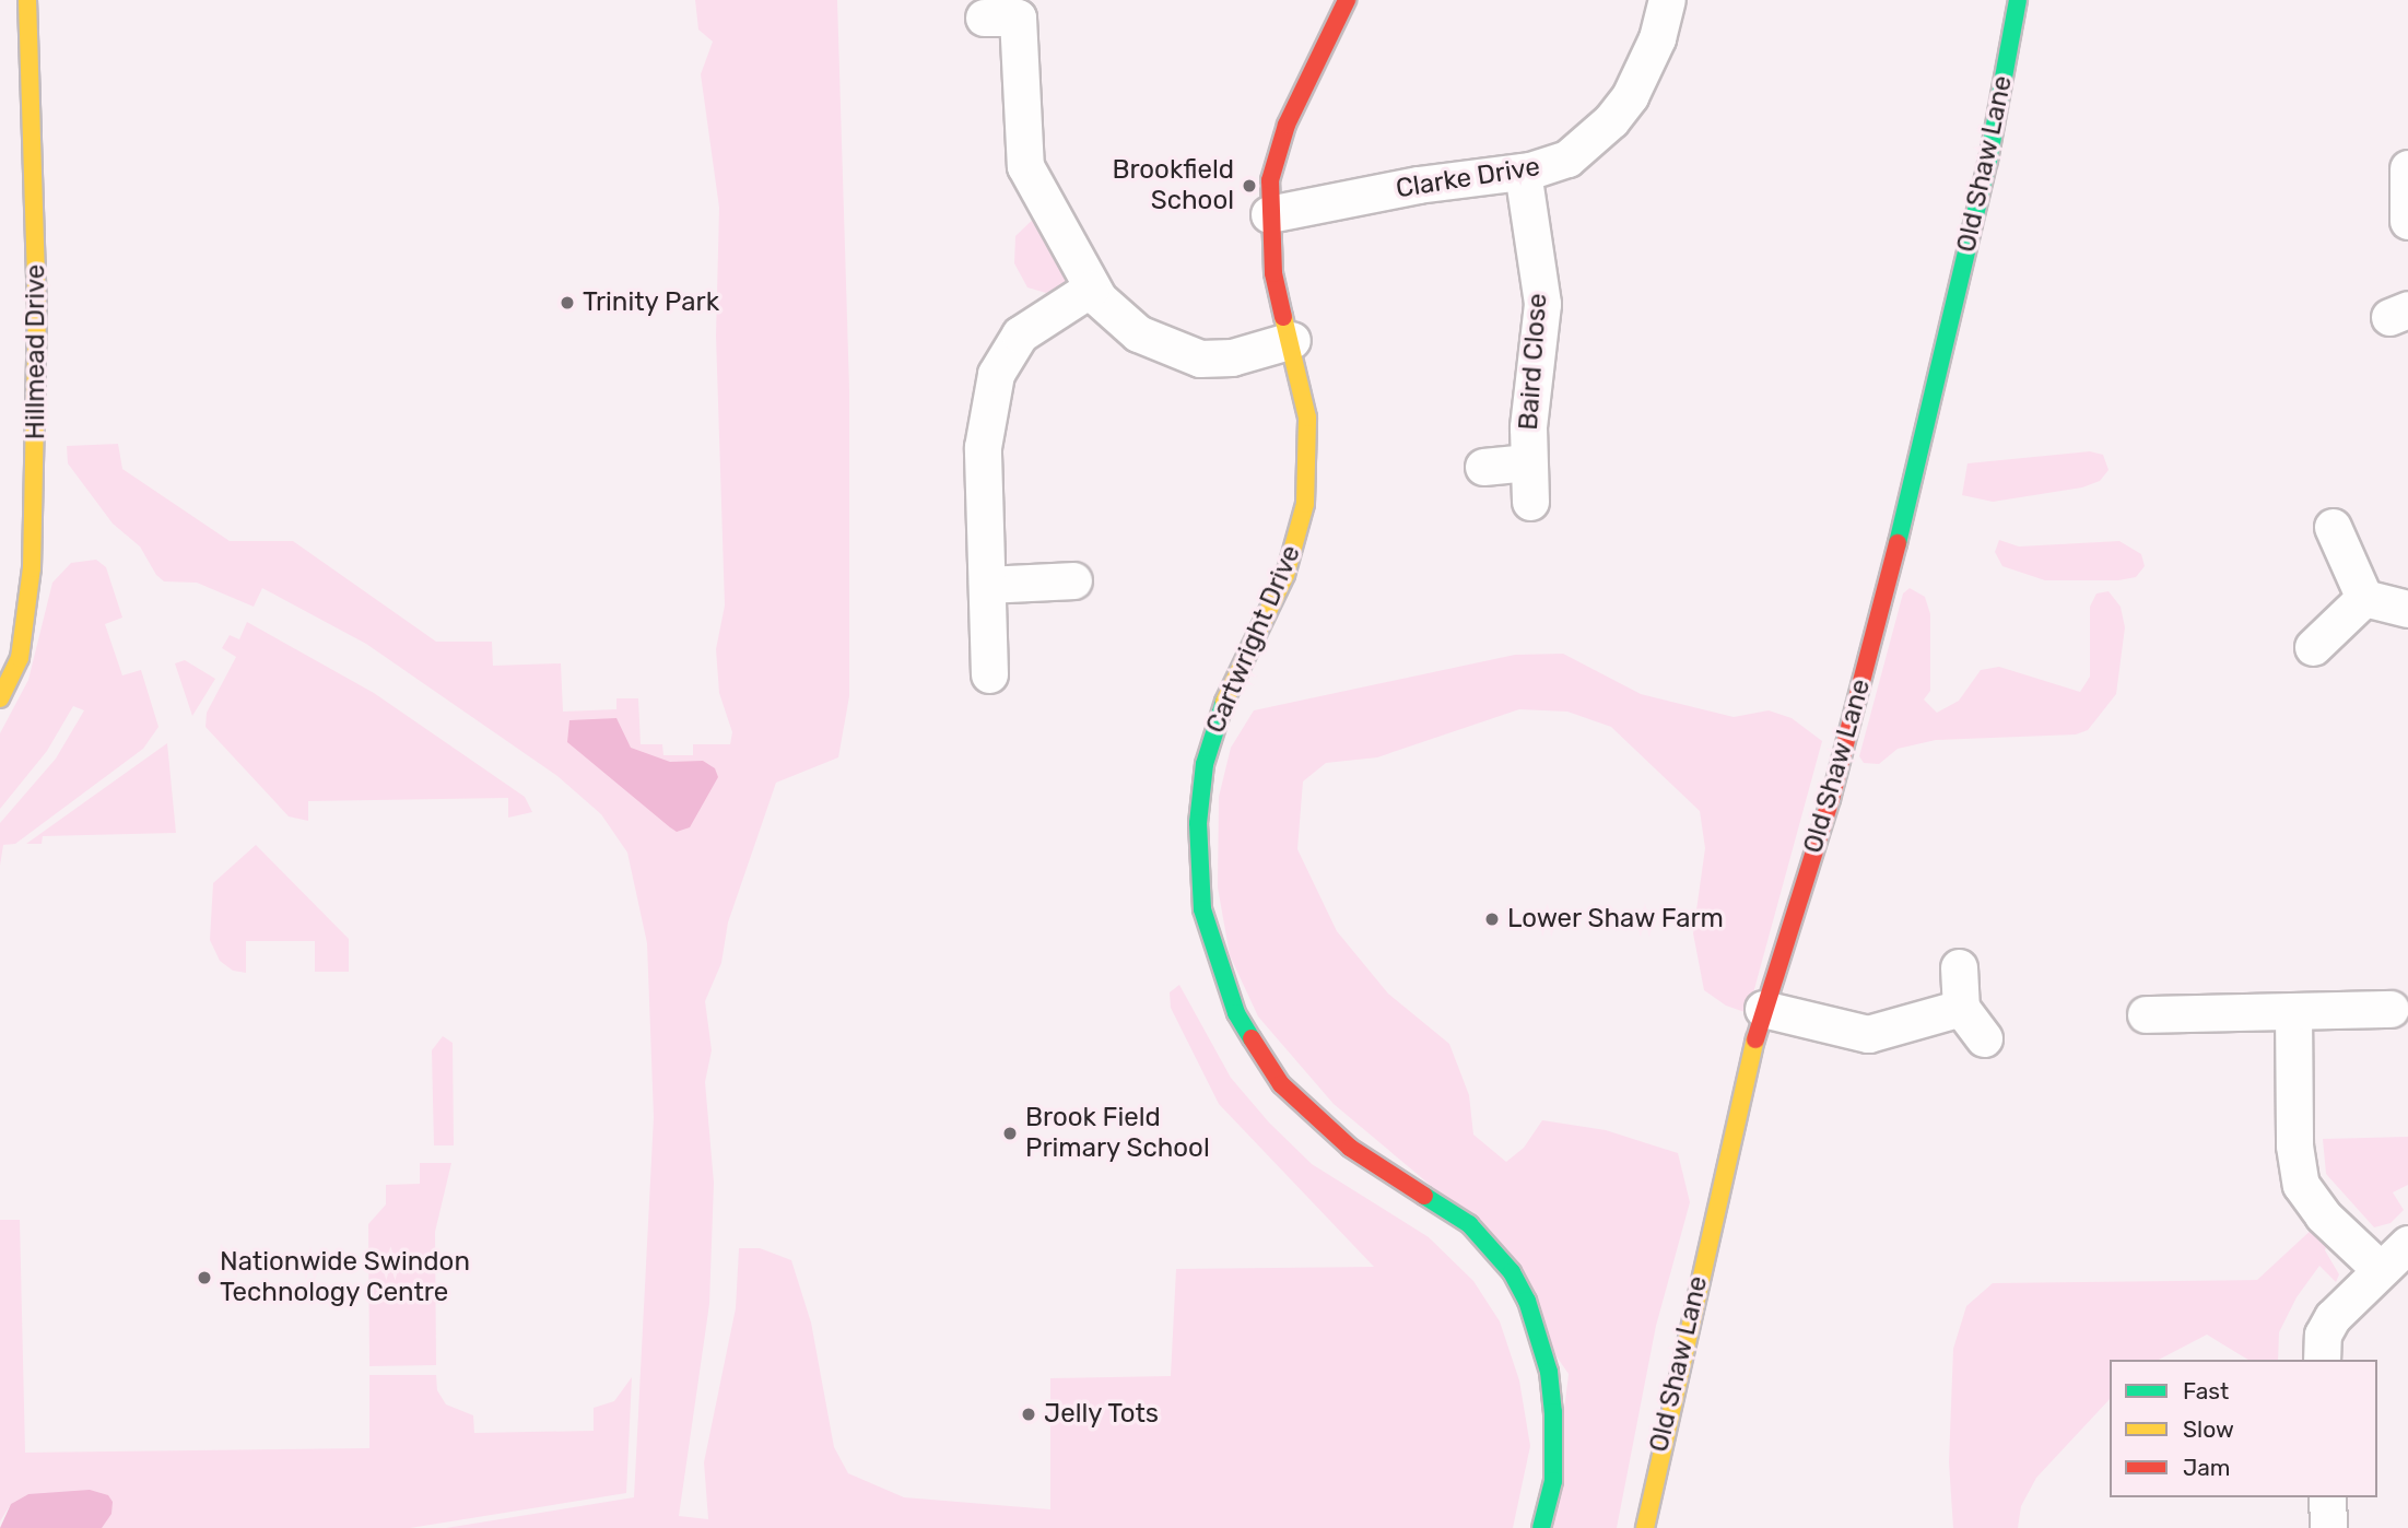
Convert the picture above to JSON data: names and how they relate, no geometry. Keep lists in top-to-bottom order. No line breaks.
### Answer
{"streets":{"street":["Old Shaw Lane","Clarke Drive","Hillmead Drive","Baird Close","Cartwright Drive"]},"crossings":[["Clarke Drive","Baird Close"],["Clarke Drive","Cartwright Drive"]],"places":["Brookfield School","Trinity Park","Lower Shaw Farm","Brook Field Primary School","Nationwide Swindon Technology Centre","Jelly Tots"],"legend":["Fast","Slow","Jam"]}
